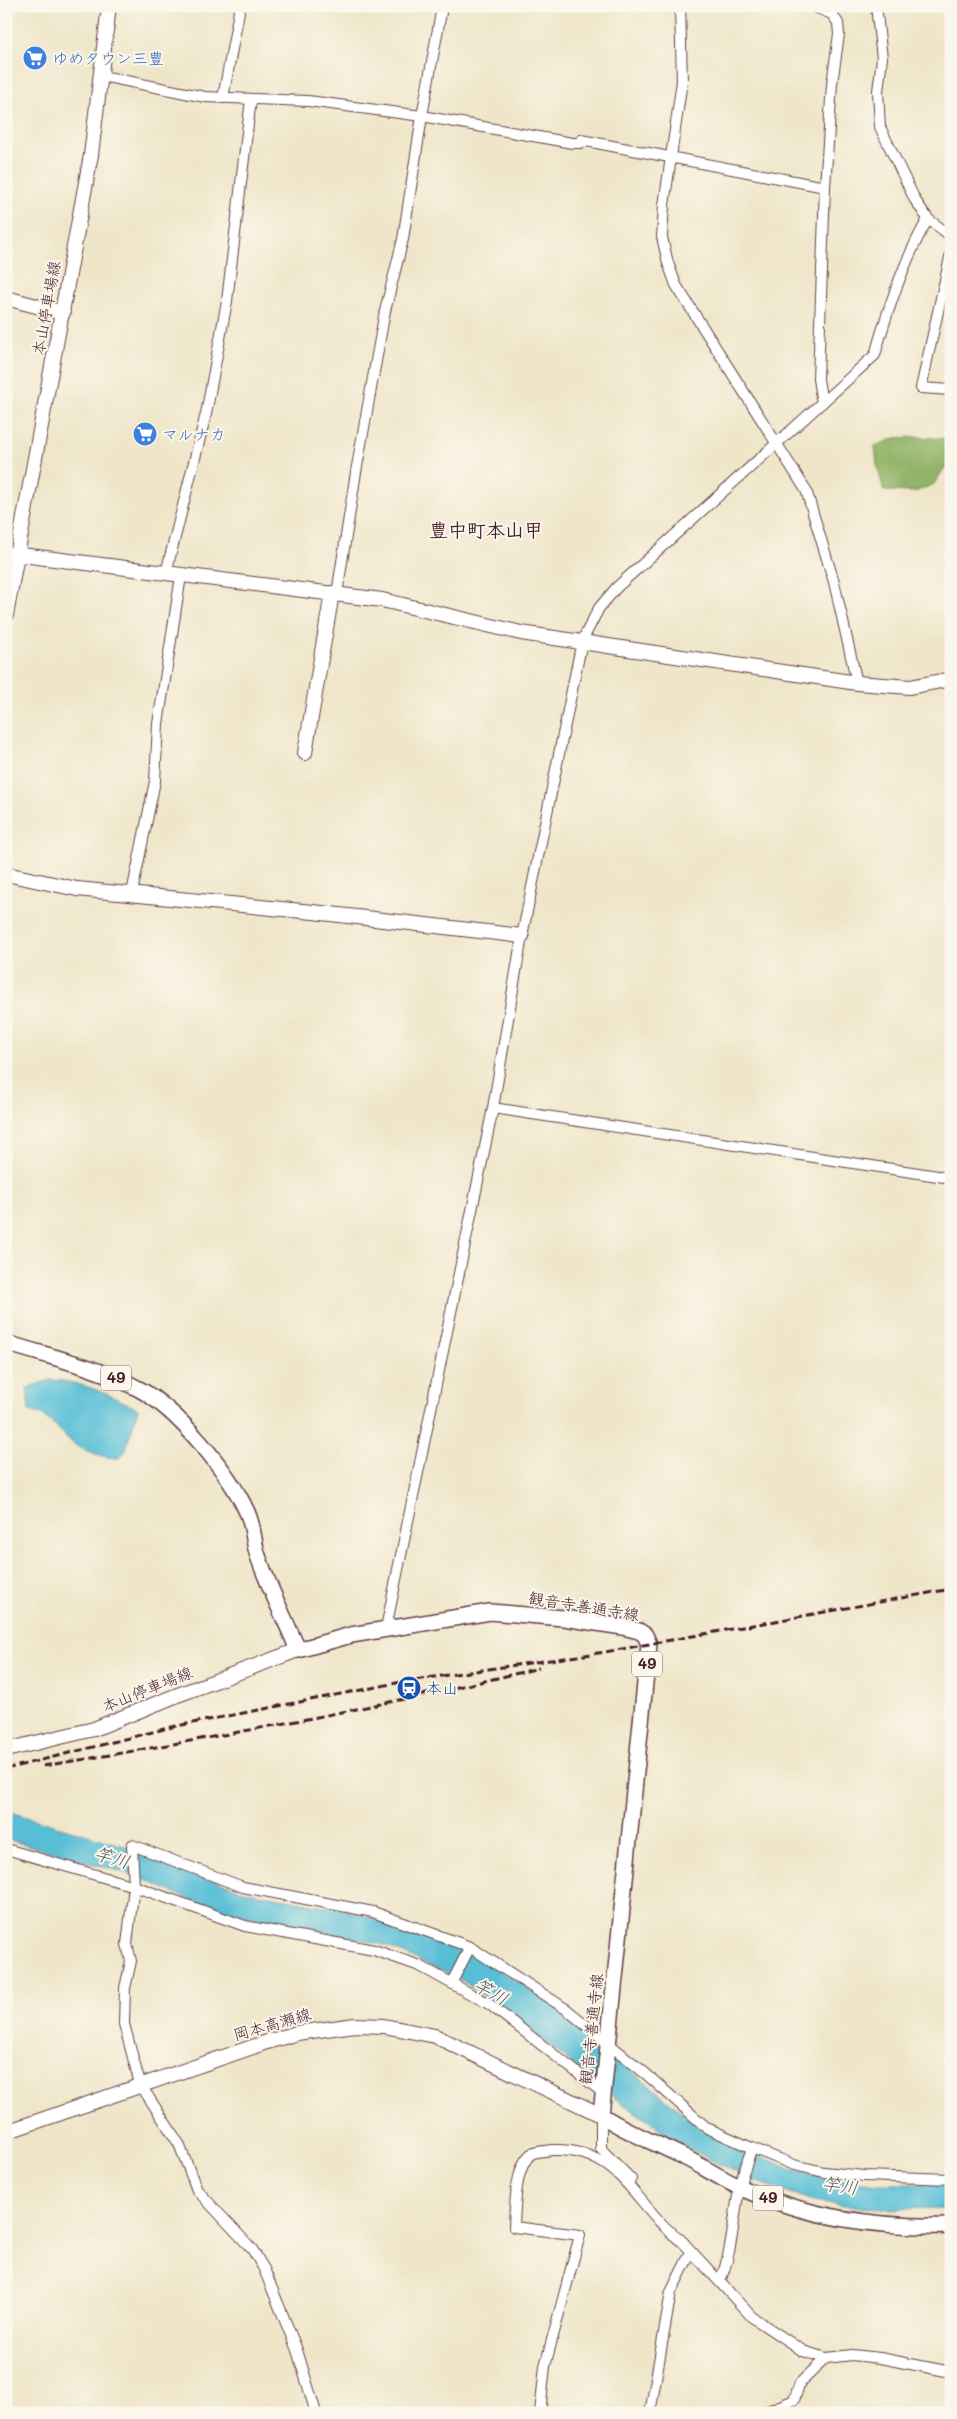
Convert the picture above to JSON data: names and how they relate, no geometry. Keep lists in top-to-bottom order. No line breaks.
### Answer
{"streets":{"main road":["49","観音寺善通寺線"],"street":["本山停車場線","岡本高瀬線"]},"crossings":[["本山停車場線","49"],["本山停車場線","観音寺善通寺線"],["49","観音寺善通寺線"],["49","岡本高瀬線"],["観音寺善通寺線","岡本高瀬線"]],"districts":["豊中町本山甲"],"water":["竿川"],"places":{"supermarket":["ゆめタウン三豊","マルナカ"],"station":["本山"]}}
